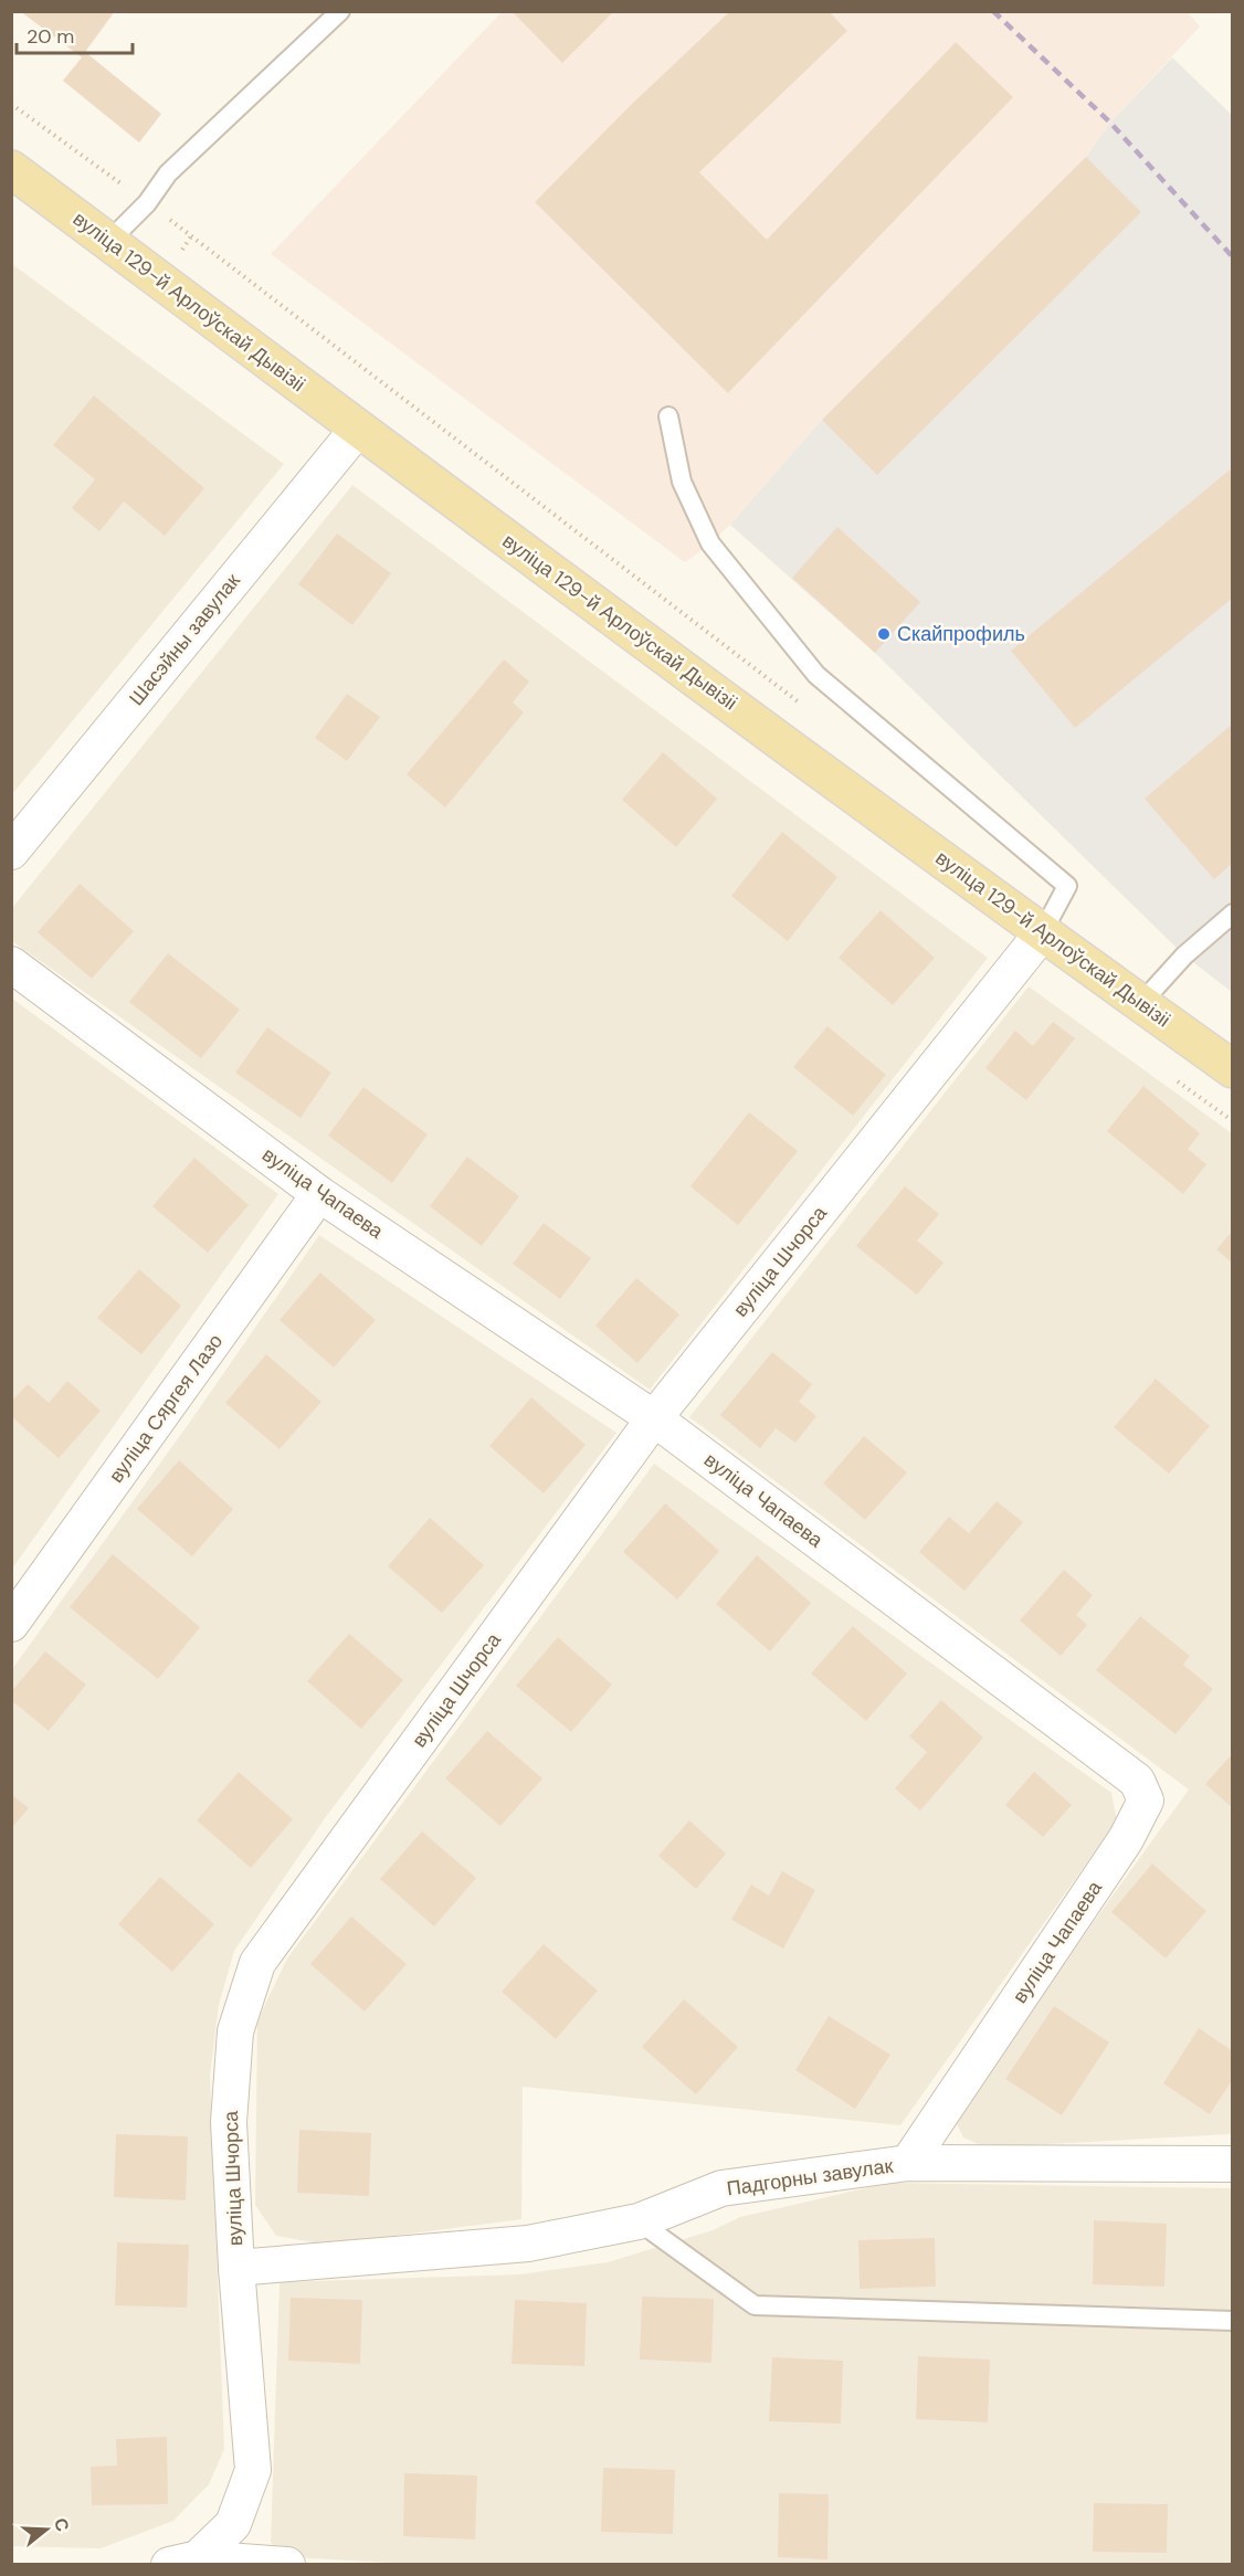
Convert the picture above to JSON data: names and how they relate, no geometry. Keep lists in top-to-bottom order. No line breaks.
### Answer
{"streets":{"main road":["вуліца 129-й Арлоўскай Дывізіі"],"street":["Шасэйны завулак","вуліца Чапаева","вуліца Шчорса","вуліца Сяргея Лазо","Падгорны завулак"]},"crossings":[["вуліца 129-й Арлоўскай Дывізіі","Шасэйны завулак"],["вуліца 129-й Арлоўскай Дывізіі","вуліца Шчорса"],["вуліца Чапаева","вуліца Шчорса"],["вуліца Чапаева","вуліца Сяргея Лазо"],["вуліца Чапаева","Падгорны завулак"],["вуліца Шчорса","Падгорны завулак"]],"places":["Скайпрофиль"],"scale_bar":"20 m","north":"right"}
